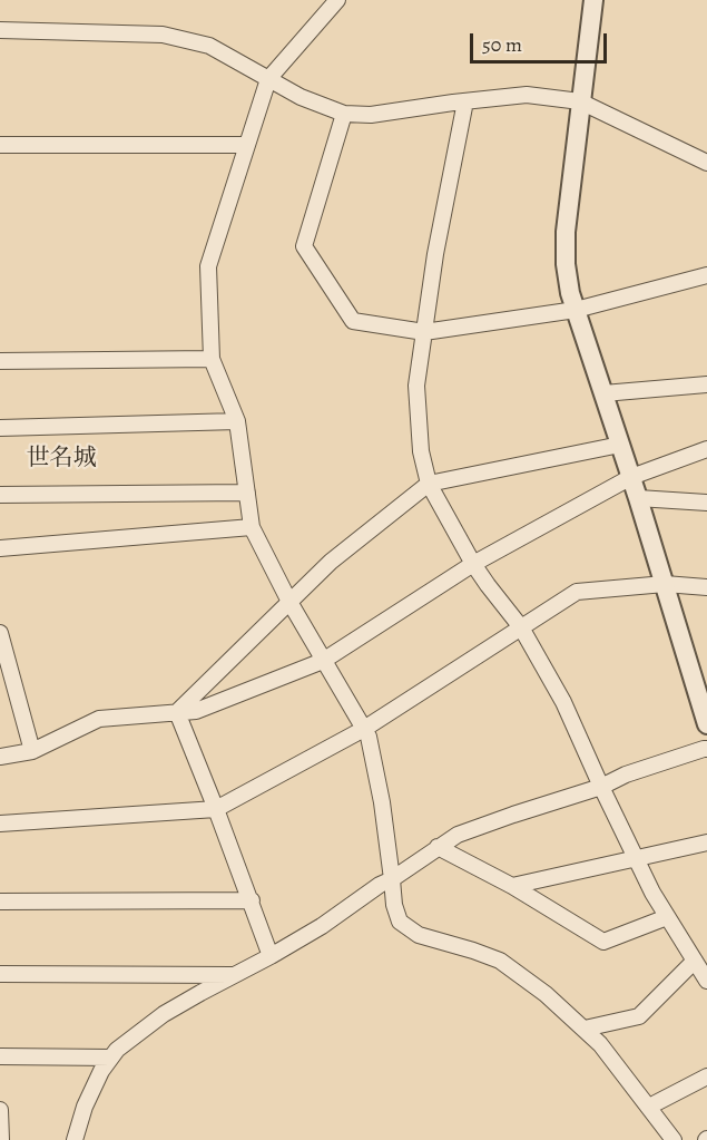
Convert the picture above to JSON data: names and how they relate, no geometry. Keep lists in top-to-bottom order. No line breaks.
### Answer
{"districts":["世名城"],"scale_bar":"50 m"}
